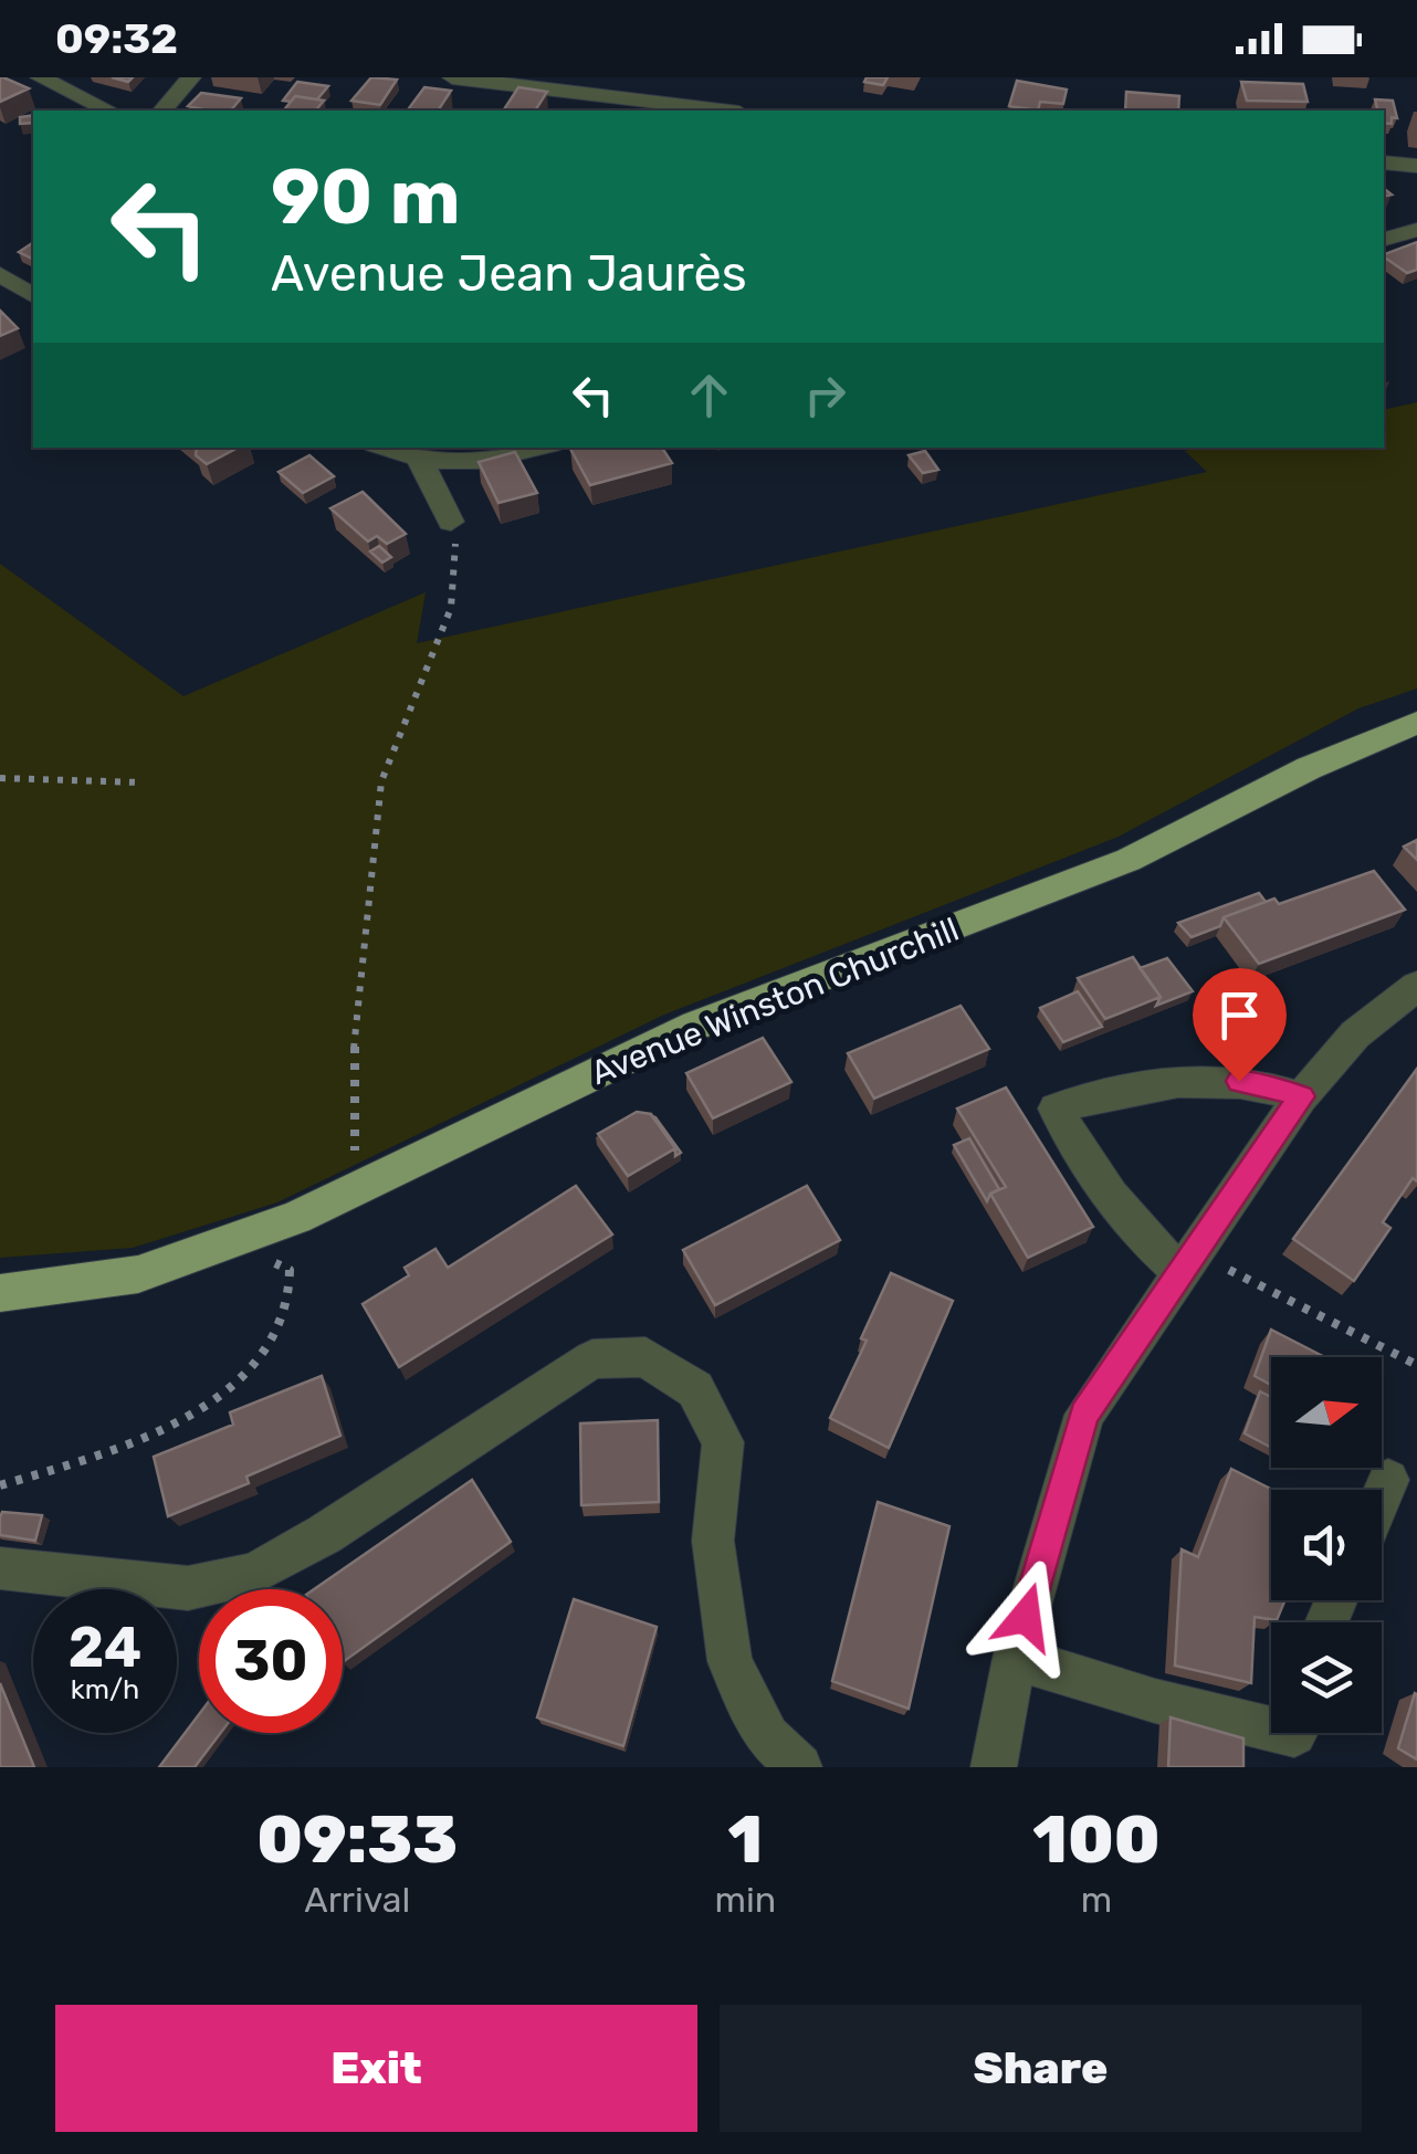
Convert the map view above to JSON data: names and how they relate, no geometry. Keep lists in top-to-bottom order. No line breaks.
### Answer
{"streets":{"main road":["Avenue Winston Churchill"]},"north":"right","page":{"status":"09:32","turn":["90 m","Avenue Jean Jaurès"],"speed":"24 km/h","limit":"30","eta":["09:33","Arrival","1","min","100","m"],"buttons":["Exit","Share"]}}
